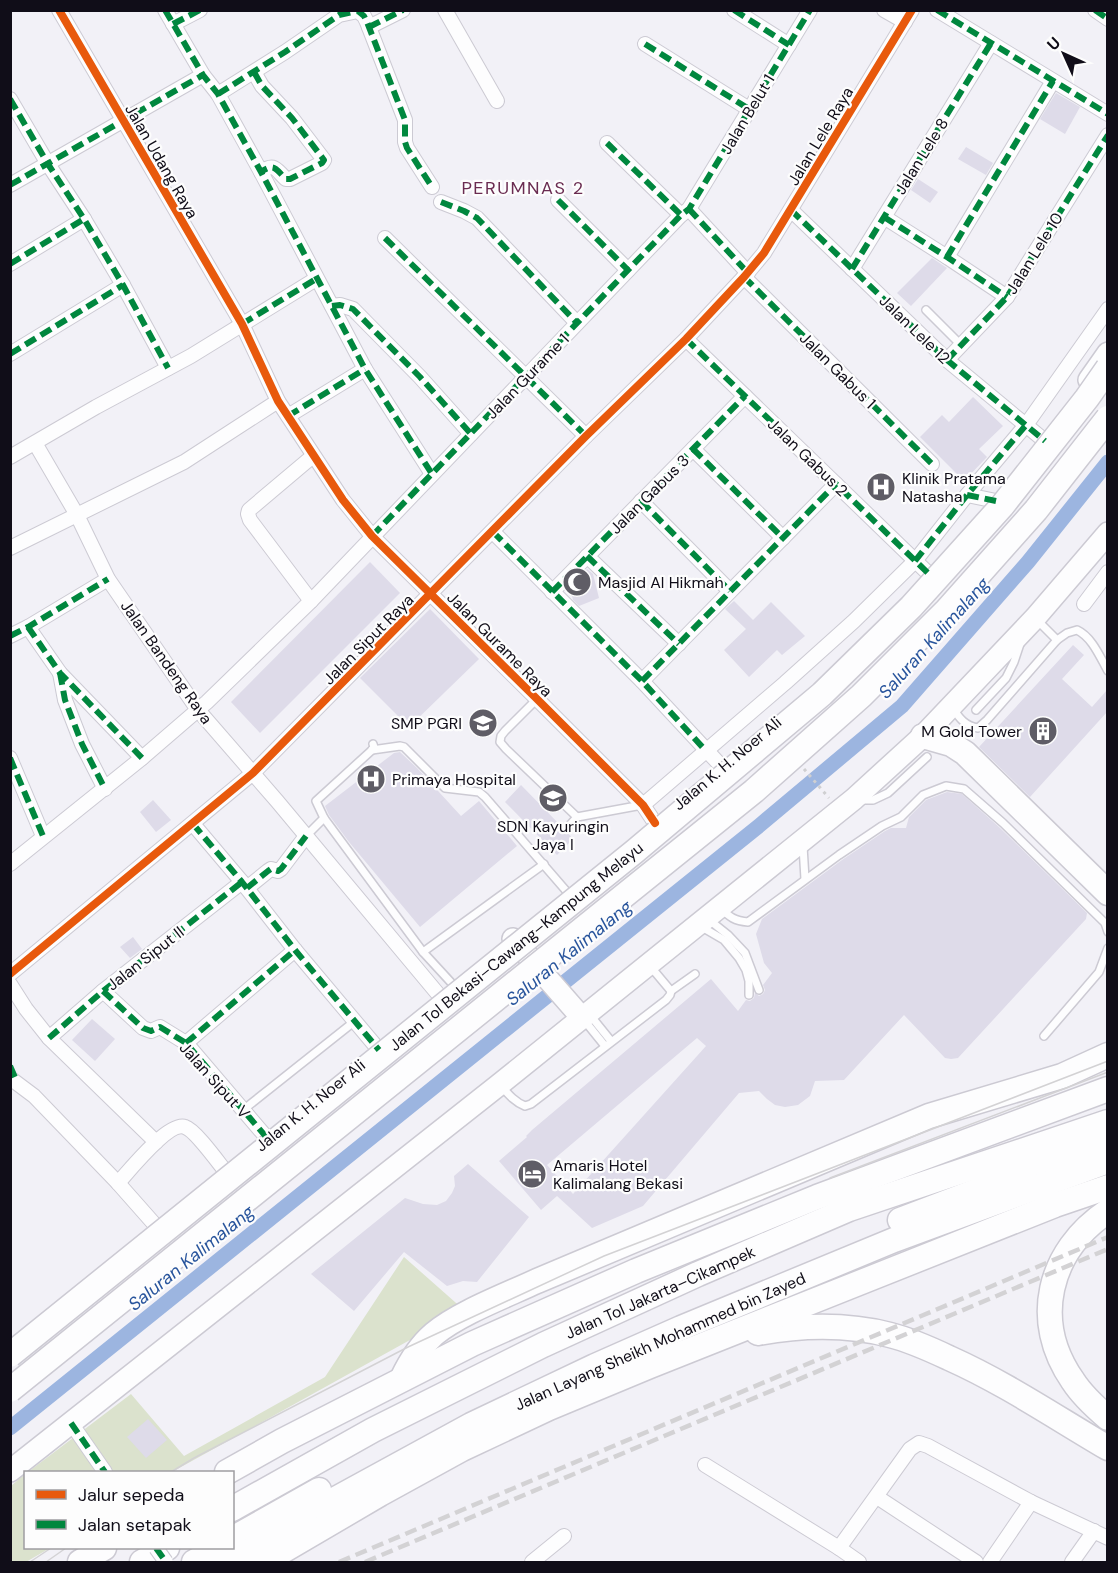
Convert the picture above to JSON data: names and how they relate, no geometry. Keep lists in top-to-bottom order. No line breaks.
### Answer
{"streets":{"highway":["Jalan Tol Bekasi–Cawang–Kampung Melayu","Jalan Tol Jakarta–Cikampek","Jalan Layang Sheikh Mohammed bin Zayed"],"main road":["Jalan K. H. Noer Ali"],"street":["Jalan Belut 1","Jalan Lele Raya","Jalan Lele 8","Jalan Udang Raya","Jalan Lele 10","Jalan Lele 12","Jalan Gabus 1","Jalan Gurame 1","Jalan Gabus 2","Jalan Gabus 3","Jalan Siput Raya","Jalan Gurame Raya","Jalan Bandeng Raya","Jalan Siput II","Jalan Siput V"]},"crossings":[["Jalan Belut 1","Jalan Gabus 1"],["Jalan Belut 1","Jalan Gurame 1"],["Jalan Lele Raya","Jalan Lele 12"],["Jalan Lele Raya","Jalan Gabus 1"],["Jalan Lele Raya","Jalan Siput Raya"],["Jalan Lele 8","Jalan Lele 12"],["Jalan Udang Raya","Jalan Gurame Raya"],["Jalan Lele 10","Jalan Lele 12"],["Jalan Lele 12","Jalan K. H. Noer Ali"],["Jalan Gabus 1","Jalan Gurame 1"],["Jalan Gabus 1","Jalan Siput Raya"],["Jalan Gurame 1","Jalan Gurame Raya"],["Jalan Gurame 1","Jalan Bandeng Raya"],["Jalan Gabus 2","Jalan Gabus 3"],["Jalan Gabus 2","Jalan Siput Raya"],["Jalan Gabus 2","Jalan K. H. Noer Ali"],["Jalan Siput Raya","Jalan Gurame Raya"],["Jalan Siput Raya","Jalan Bandeng Raya"],["Jalan Gurame Raya","Jalan K. H. Noer Ali"],["Jalan Bandeng Raya","Jalan K. H. Noer Ali"],["Jalan Bandeng Raya","Jalan Siput II"],["Jalan K. H. Noer Ali","Jalan Siput V"],["Jalan Siput II","Jalan Siput V"]],"districts":["PERUMNAS 2"],"water":["Saluran Kalimalang"],"places":{"hospital":["Klinik Pratama Natasha","Primaya Hospital"],"mosque":["Masjid Al Hikmah"],"school or university":["SMP PGRI","SDN Kayuringin Jaya I"],"building":["M Gold Tower"],"hotel":["Amaris Hotel Kalimalang Bekasi"]},"legend":["Jalur sepeda","Jalan setapak"],"north":"top left"}
